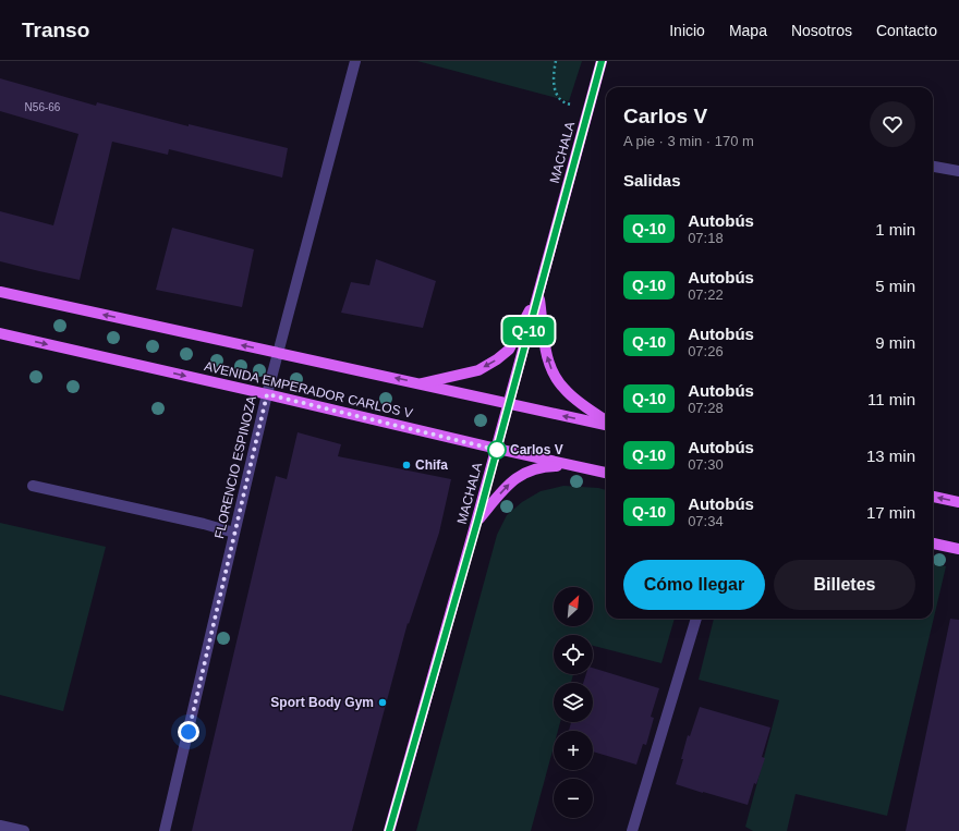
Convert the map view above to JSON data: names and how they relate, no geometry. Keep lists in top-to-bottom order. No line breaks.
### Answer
{"streets":{"main road":["MACHALA","AVENIDA EMPERADOR CARLOS V"],"street":["FLORENCIO ESPINOZA"]},"crossings":[["MACHALA","AVENIDA EMPERADOR CARLOS V"],["AVENIDA EMPERADOR CARLOS V","FLORENCIO ESPINOZA"]],"places":["Carlos V","Chifa","Sport Body Gym"],"lines":["bus line Q-10"],"house_numbers":["N56-66"],"north":"top right","page":{"header":"Transo","nav":["Inicio","Mapa","Nosotros","Contacto"],"on_map":"Q-10","heading":[["Carlos V","A pie · 3 min · 170 m"],"Salidas"],"list":[{"mark":"Q-10","name":"Autobús","note":"07:18","value":"1 min"},{"mark":"Q-10","name":"Autobús","note":"07:22","value":"5 min"},{"mark":"Q-10","name":"Autobús","note":"07:26","value":"9 min"},{"mark":"Q-10","name":"Autobús","note":"07:28","value":"11 min"},{"mark":"Q-10","name":"Autobús","note":"07:30","value":"13 min"},{"mark":"Q-10","name":"Autobús","note":"07:34","value":"17 min"}],"buttons":["Cómo llegar","Billetes"],"map_buttons":["+","−"]}}
